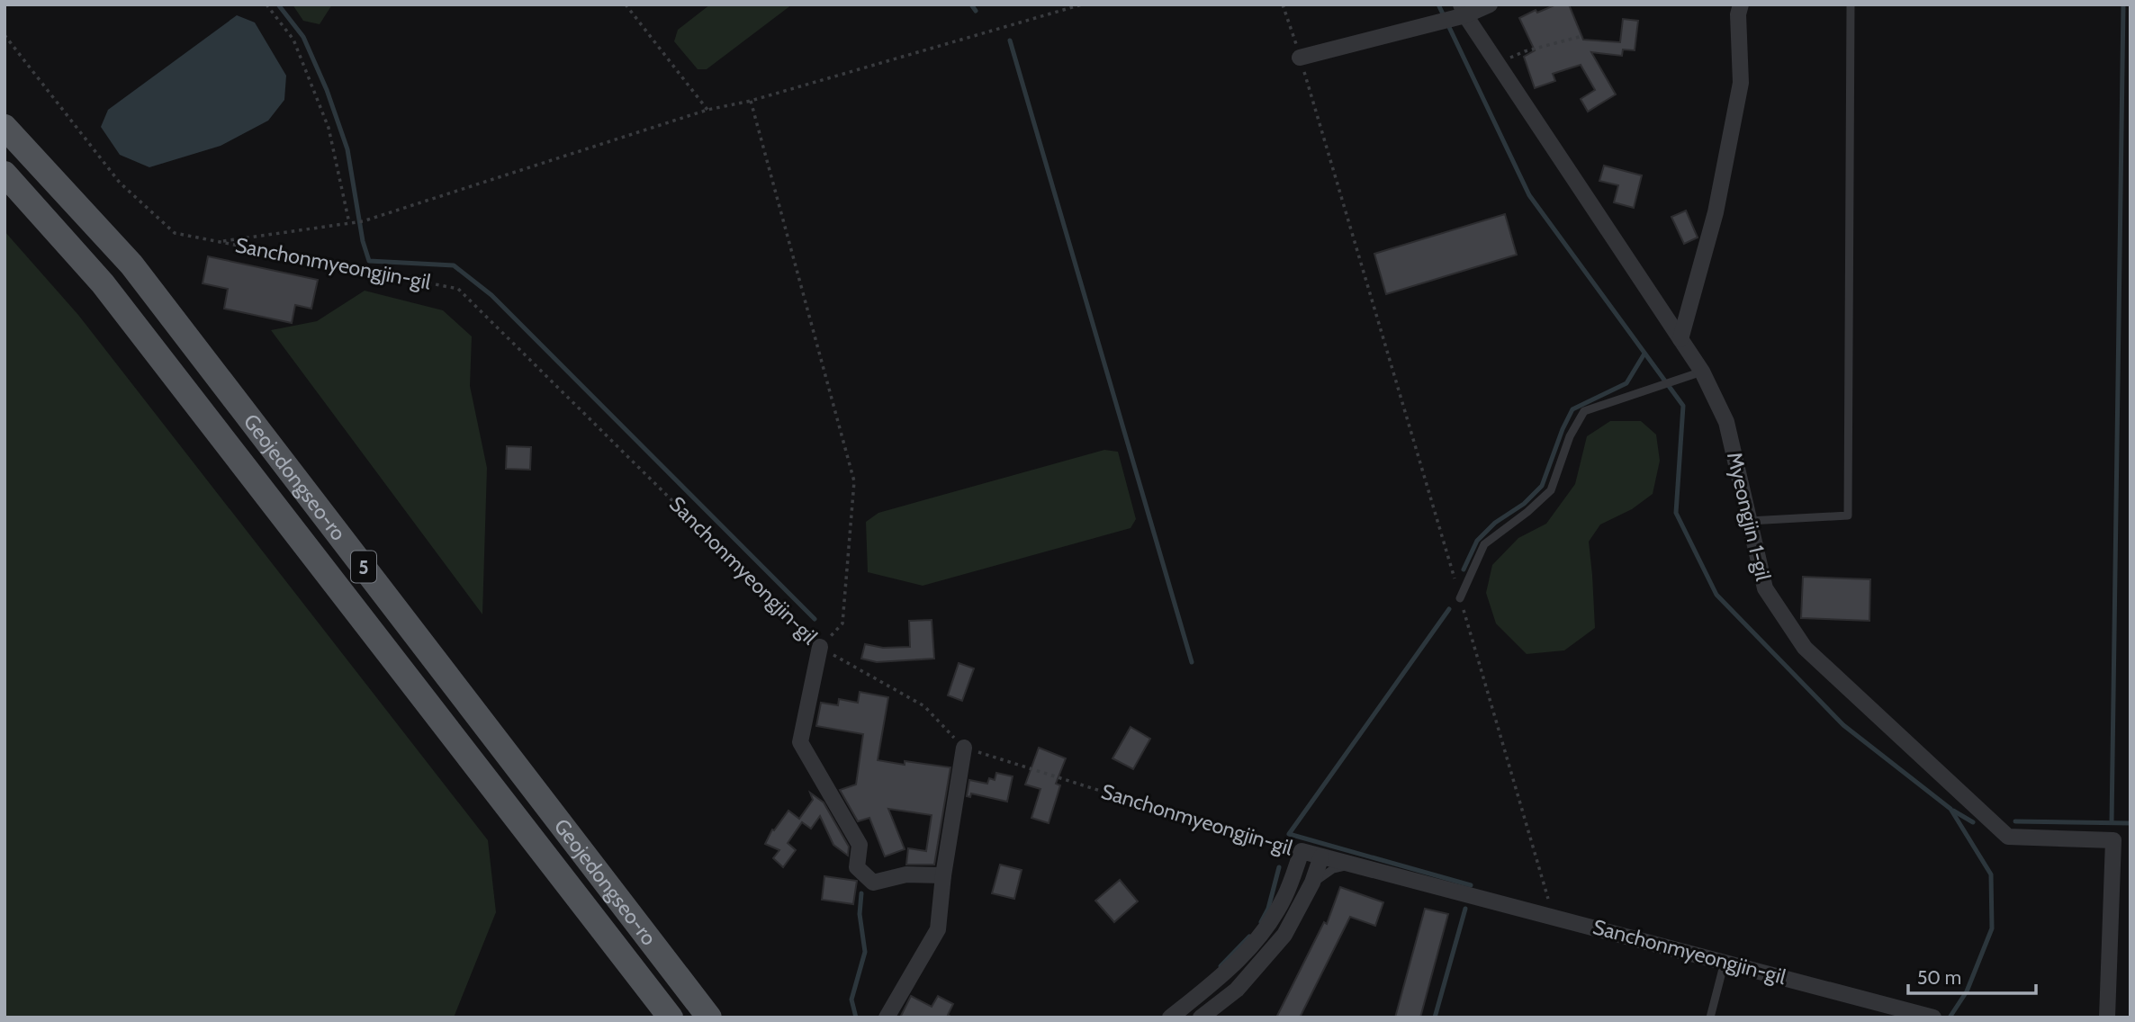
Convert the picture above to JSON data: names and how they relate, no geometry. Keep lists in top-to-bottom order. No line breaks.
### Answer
{"streets":{"main road":["Geojedongseo-ro","5"],"street":["Sanchonmyeongjin-gil","Myeongjin 1-gil"]},"scale_bar":"50 m"}
